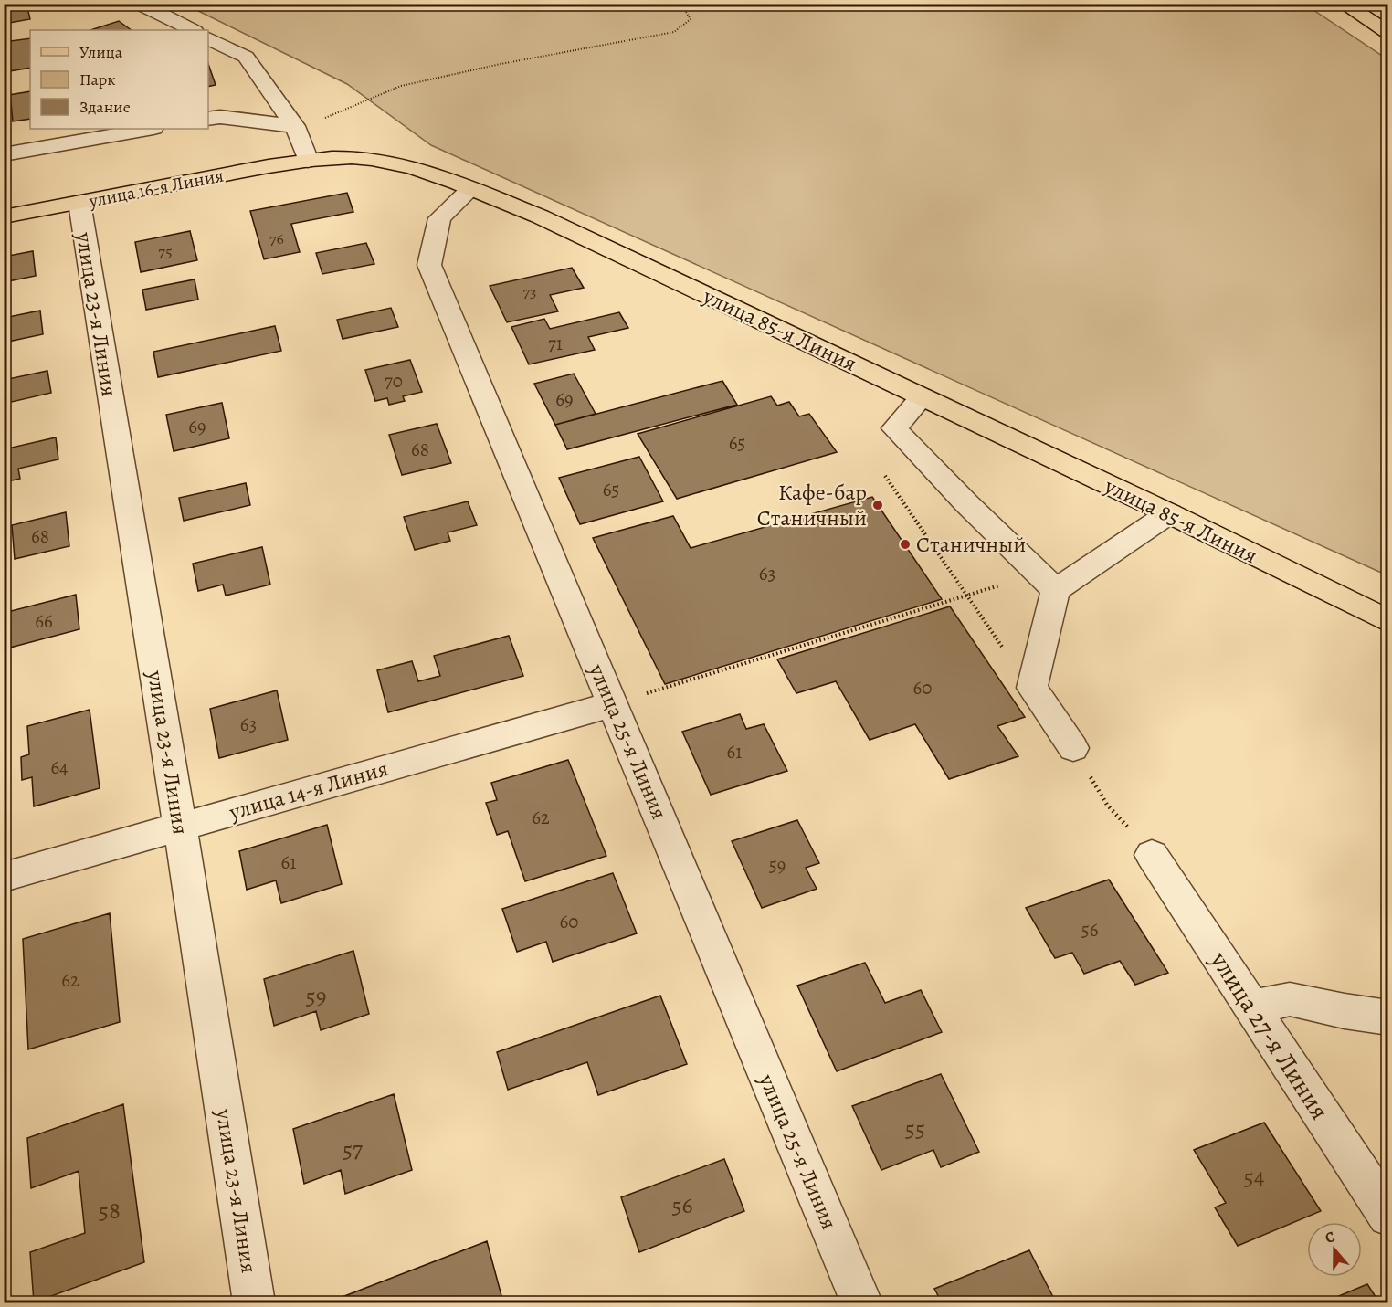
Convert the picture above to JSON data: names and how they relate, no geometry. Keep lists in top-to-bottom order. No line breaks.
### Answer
{"streets":{"main road":["улица 16-я Линия","улица 85-я Линия"],"street":["улица 23-я Линия","улица 25-я Линия","улица 14-я Линия","улица 27-я Линия"]},"crossings":[["улица 16-я Линия","улица 23-я Линия"],["улица 16-я Линия","улица 85-я Линия"],["улица 23-я Линия","улица 14-я Линия"],["улица 85-я Линия","улица 25-я Линия"],["улица 25-я Линия","улица 14-я Линия"]],"places":["Кафе-бар Станичный","Станичный"],"house_numbers":["76","75","73","71","70","69","69","65","68","65","68","63","66","60","63","61","64","62","61","59","60","56","62","59","55","57","54","56","58"],"legend":["Улица","Парк","Здание"],"north":"top"}
